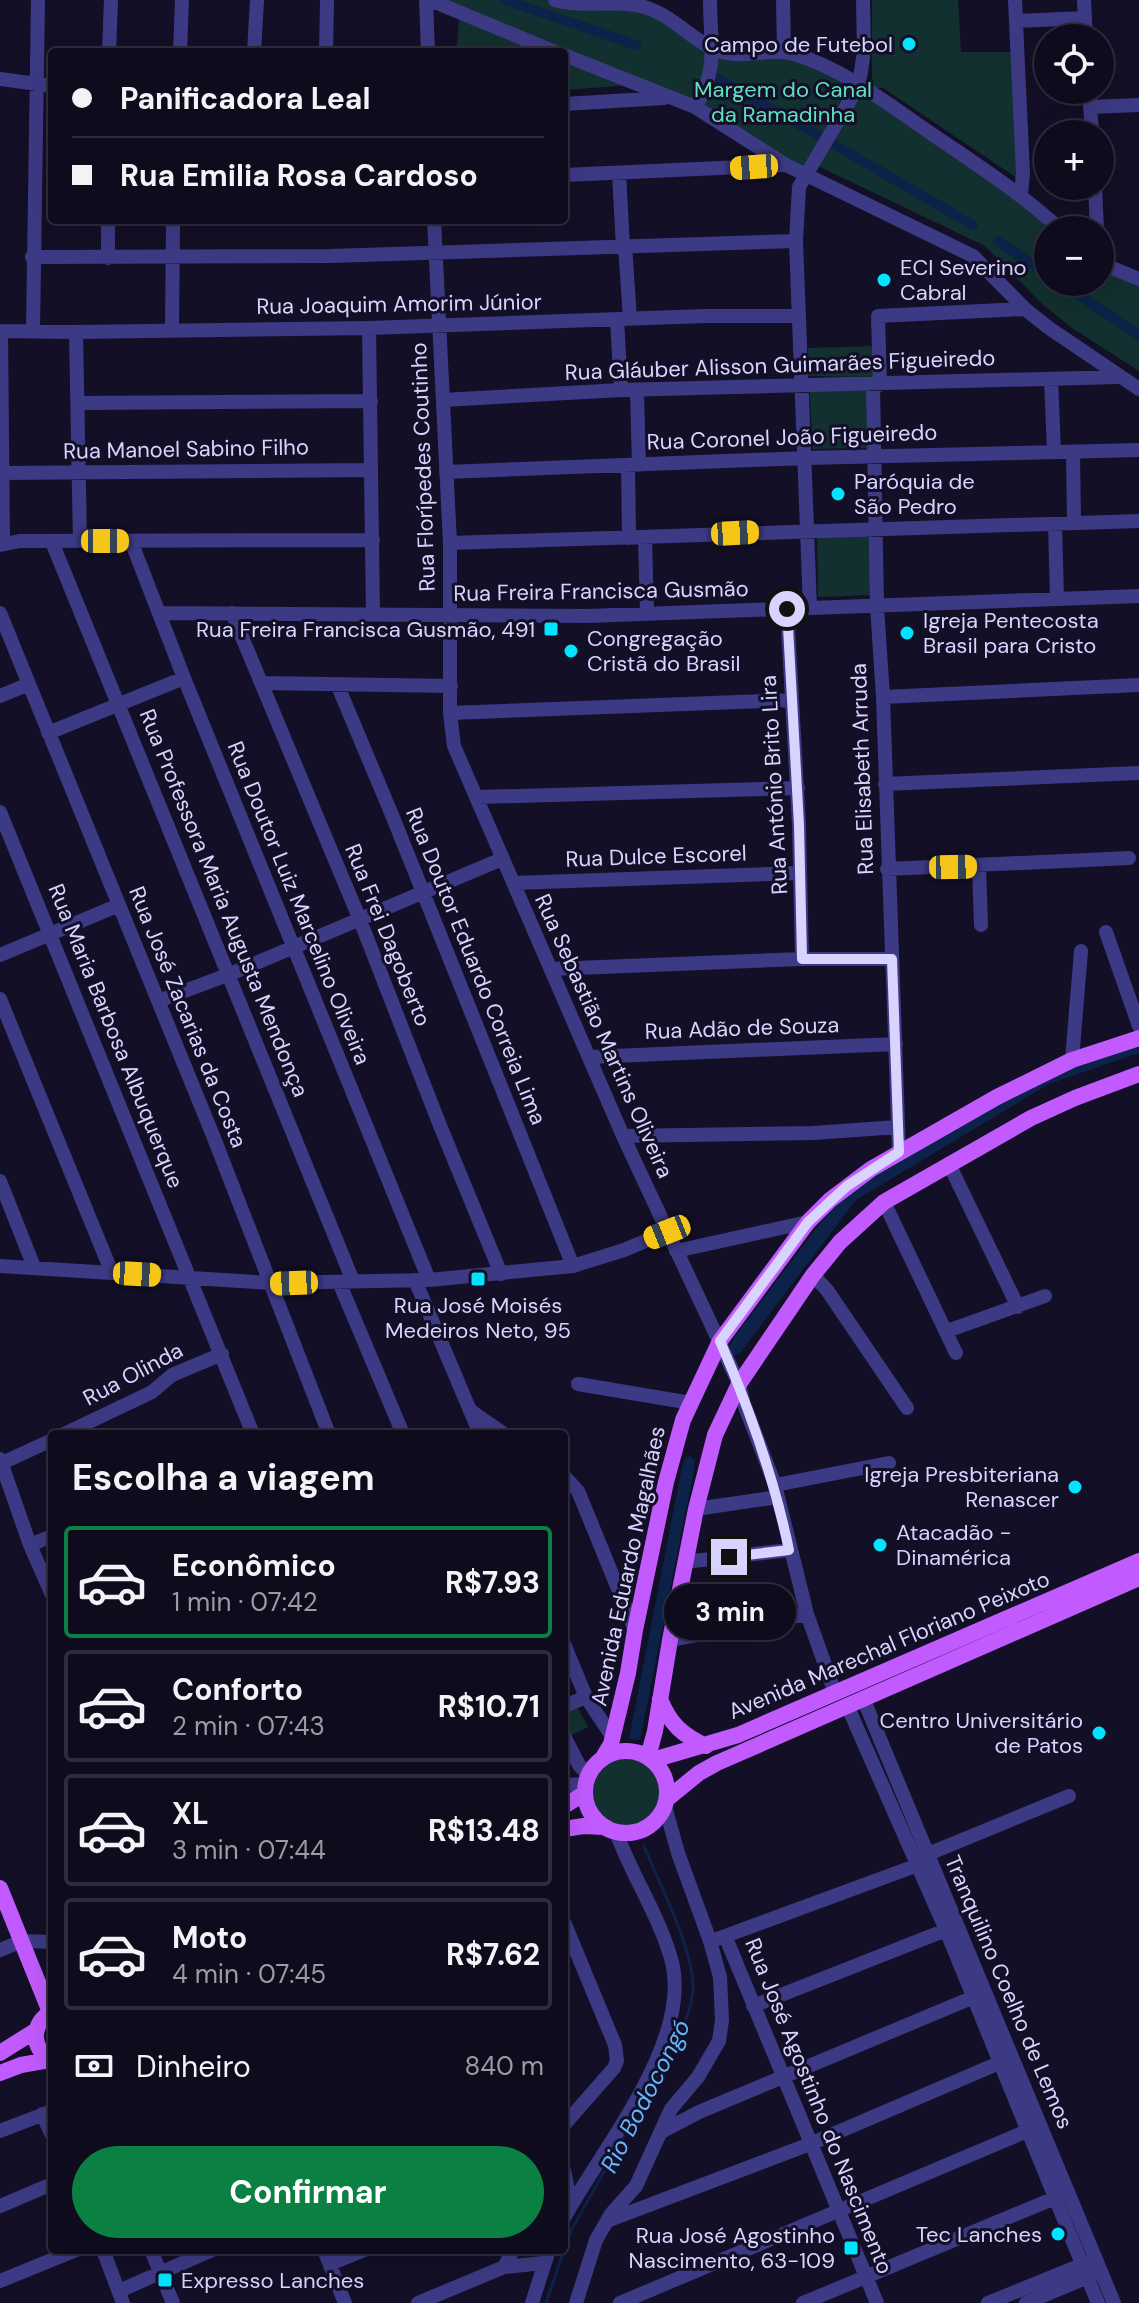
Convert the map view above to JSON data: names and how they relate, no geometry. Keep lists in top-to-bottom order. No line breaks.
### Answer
{"streets":{"main road":["Avenida Eduardo Magalhães","Avenida Marechal Floriano Peixoto"],"street":["Rua Joaquim Amorim Júnior","Rua Gláuber Alisson Guimarães Figueiredo","Rua Coronel João Figueiredo","Rua Manoel Sabino Filho","Rua Florípedes Coutinho","Rua Freira Francisca Gusmão","Rua Elisabeth Arruda","Rua António Brito Lira","Rua Dulce Escorel","Rua Professora Maria Augusta Mendonça","Rua Doutor Luiz Marcelino Oliveira","Rua Frei Dagoberto","Rua Doutor Eduardo Correia Lima","Rua José Zacarias da Costa","Rua Adão de Souza","Rua Maria Barbosa Albuquerque","Rua Sebastião Martins Oliveira","Rua Olinda","Tranquilino Coelho de Lemos","Rua José Agostinho do Nascimento"]},"crossings":[["Rua Joaquim Amorim Júnior","Rua Florípedes Coutinho"],["Rua Gláuber Alisson Guimarães Figueiredo","Rua Florípedes Coutinho"],["Rua Gláuber Alisson Guimarães Figueiredo","Rua Elisabeth Arruda"],["Rua Coronel João Figueiredo","Rua Florípedes Coutinho"],["Rua Coronel João Figueiredo","Rua Elisabeth Arruda"],["Rua Florípedes Coutinho","Rua Freira Francisca Gusmão"],["Rua Florípedes Coutinho","Rua Sebastião Martins Oliveira"],["Rua Freira Francisca Gusmão","Rua Elisabeth Arruda"],["Rua Freira Francisca Gusmão","Rua António Brito Lira"],["Rua Freira Francisca Gusmão","Rua Doutor Luiz Marcelino Oliveira"],["Rua Freira Francisca Gusmão","Rua Frei Dagoberto"],["Rua Freira Francisca Gusmão","Rua Sebastião Martins Oliveira"],["Rua Elisabeth Arruda","Rua Adão de Souza"],["Rua Elisabeth Arruda","Avenida Eduardo Magalhães"],["Rua António Brito Lira","Rua Dulce Escorel"],["Rua Dulce Escorel","Rua Sebastião Martins Oliveira"],["Rua Adão de Souza","Rua Sebastião Martins Oliveira"],["Rua Maria Barbosa Albuquerque","Rua Olinda"],["Rua Sebastião Martins Oliveira","Avenida Eduardo Magalhães"],["Rua Sebastião Martins Oliveira","Avenida Marechal Floriano Peixoto"],["Rua Sebastião Martins Oliveira","Tranquilino Coelho de Lemos"],["Avenida Eduardo Magalhães","Avenida Marechal Floriano Peixoto"],["Avenida Marechal Floriano Peixoto","Tranquilino Coelho de Lemos"],["Tranquilino Coelho de Lemos","Rua José Agostinho do Nascimento"]],"water":["Rio Bodocongó"],"parks":["Margem do Canal da Ramadinha"],"places":{"other":["Campo de Futebol","ECI Severino Cabral","Paróquia de São Pedro","Igreja Pentecosta Brasil para Cristo","Congregação Cristã do Brasil","Igreja Presbiteriana Renascer","Atacadão - Dinamérica","Centro Universitário de Patos","Tec Lanches"],"transit":["Rua Freira Francisca Gusmão, 491","Rua José Moisés Medeiros Neto, 95","Rua José Agostinho Nascimento, 63-109","Expresso Lanches"]},"page":{"map_buttons":["+","−"],"banner":["Panificadora Leal","Rua Emilia Rosa Cardoso"],"heading":"Escolha a viagem","list":[{"name":"Econômico","note":"1 min · 07:42","value":"R$7.93"},{"name":"Conforto","note":"2 min · 07:43","value":"R$10.71"},{"name":"XL","note":"3 min · 07:44","value":"R$13.48"},{"name":"Moto","note":"4 min · 07:45","value":"R$7.62"}],"bubble":"3 min","pay":["Dinheiro","840 m"],"buttons":"Confirmar"}}
